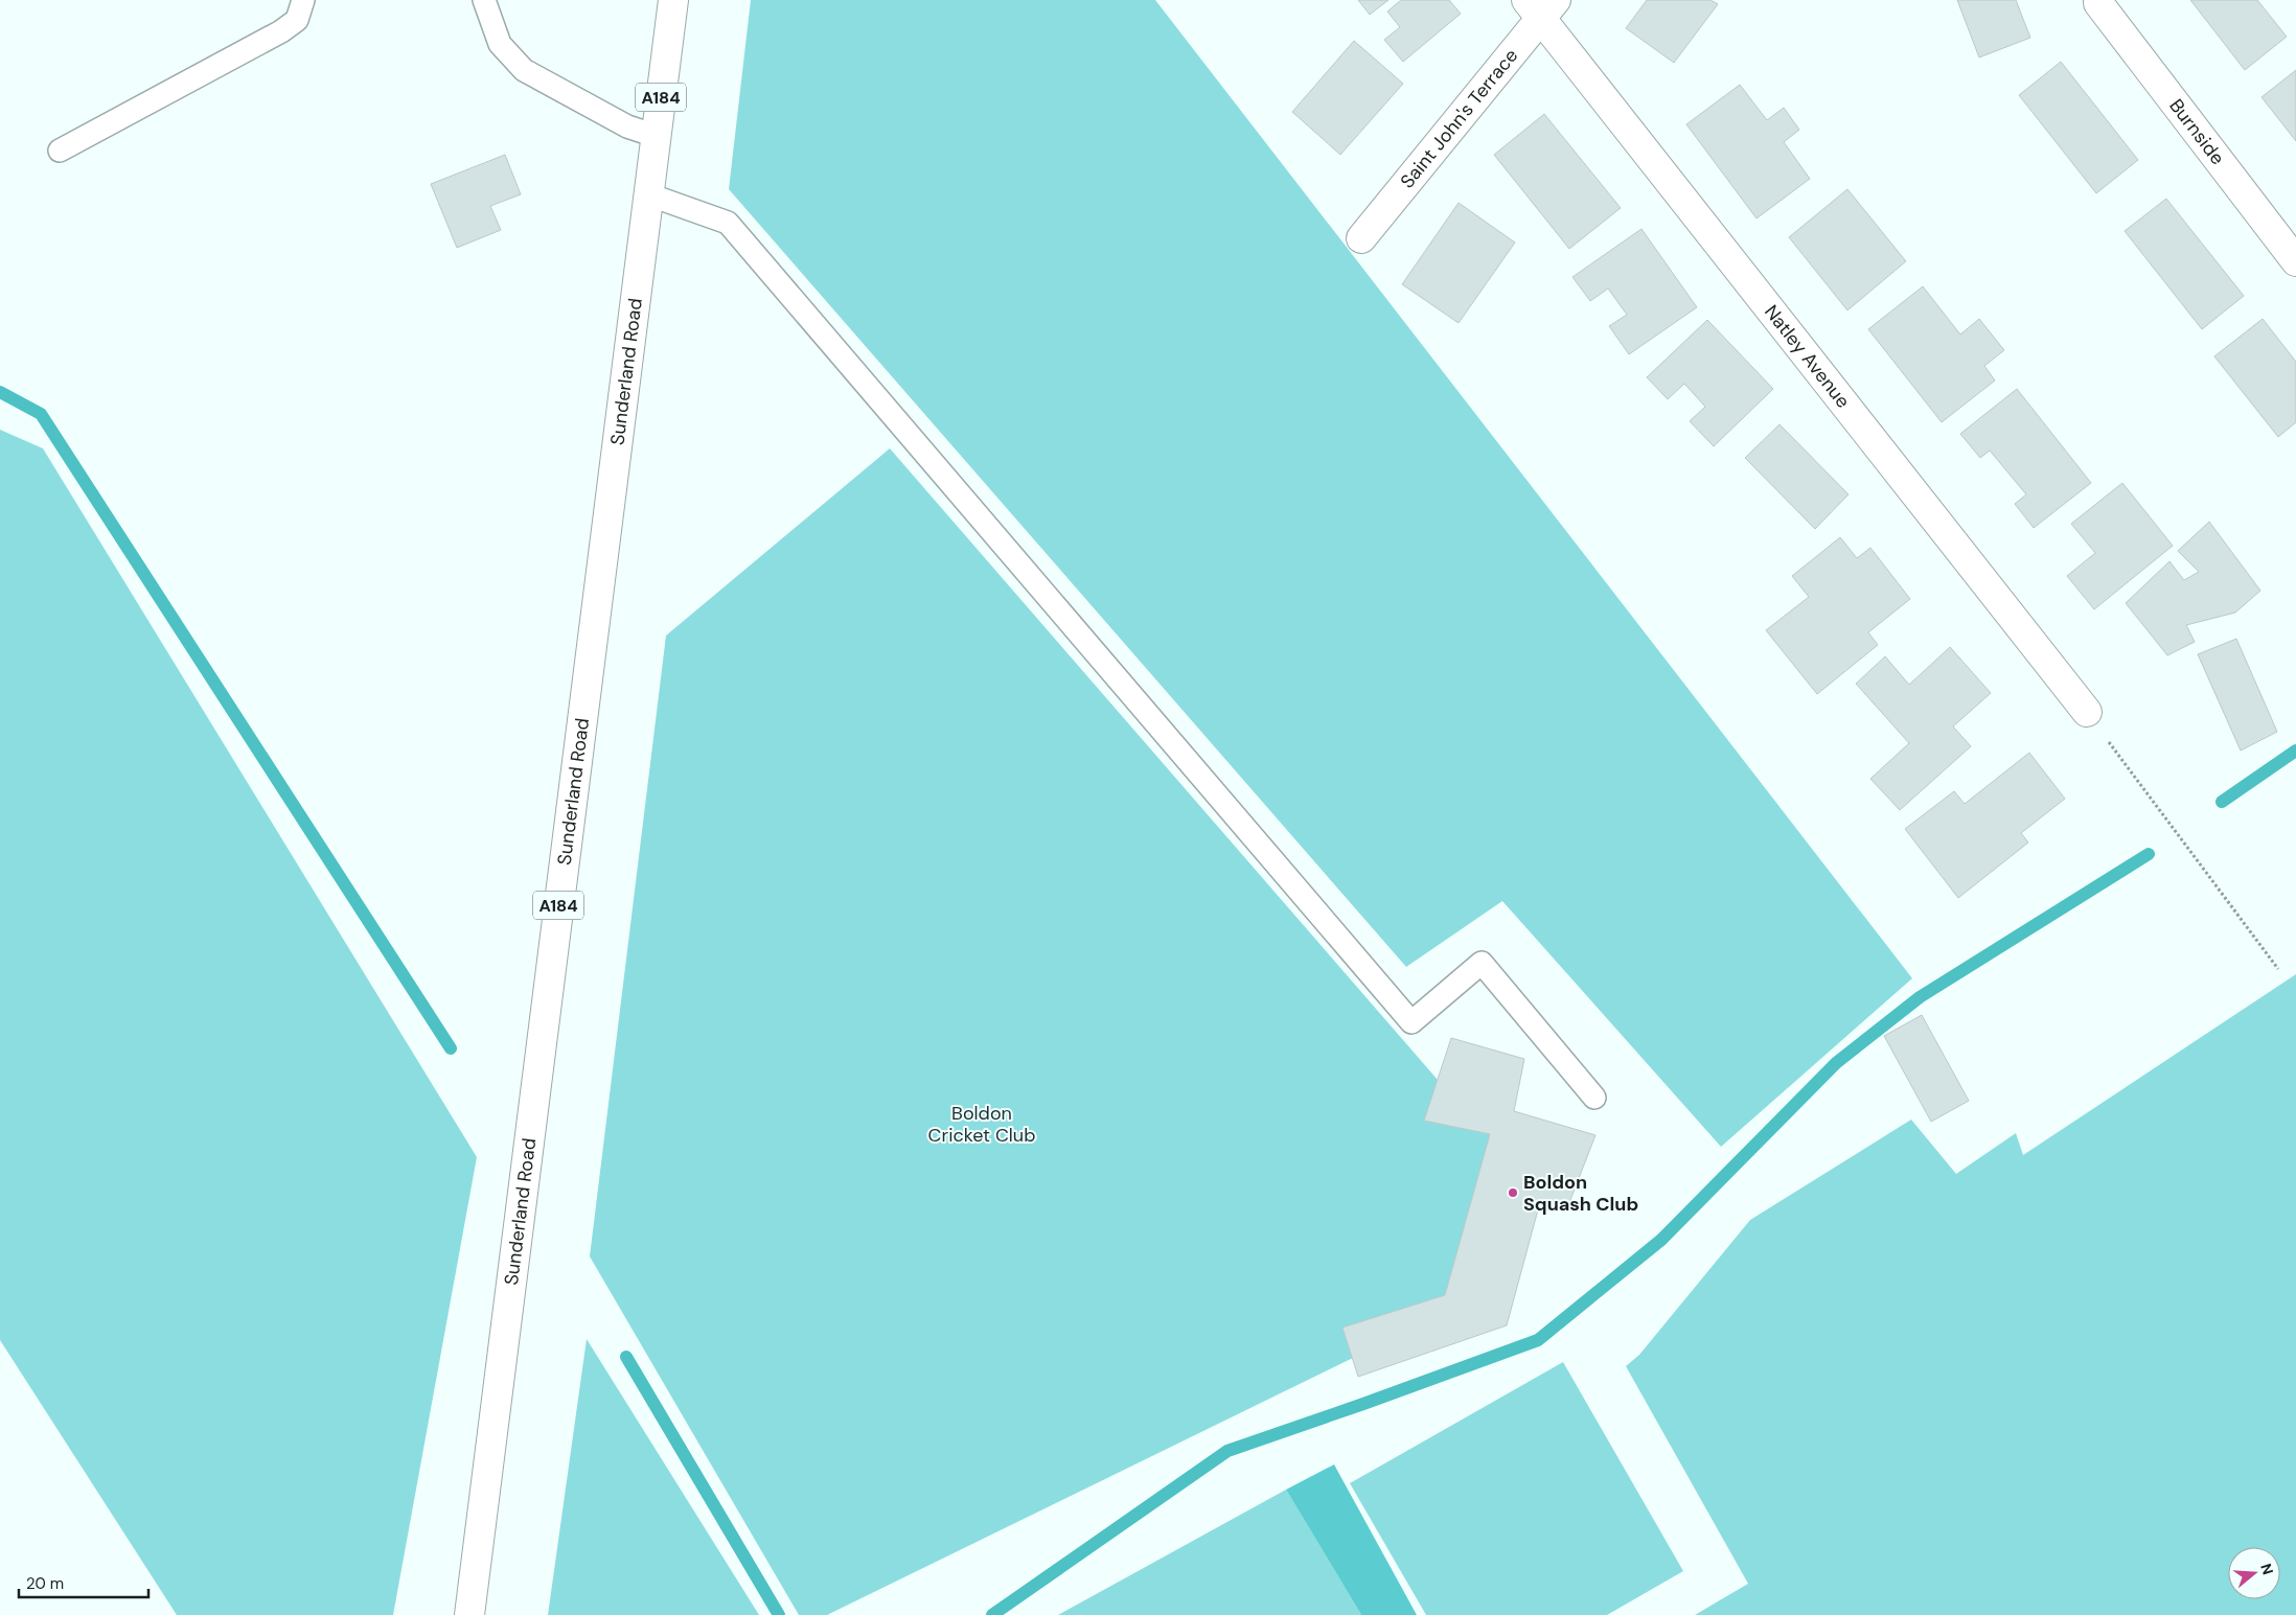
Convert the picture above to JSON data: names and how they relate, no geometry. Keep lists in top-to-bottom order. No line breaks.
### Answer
{"streets":{"main road":["A184","Saint John's Terrace","Burnside","Natley Avenue","Sunderland Road"]},"crossings":[["Saint John's Terrace","Natley Avenue"]],"parks":["Boldon Cricket Club"],"places":["Boldon Squash Club"],"scale_bar":"20 m","north":"right"}
